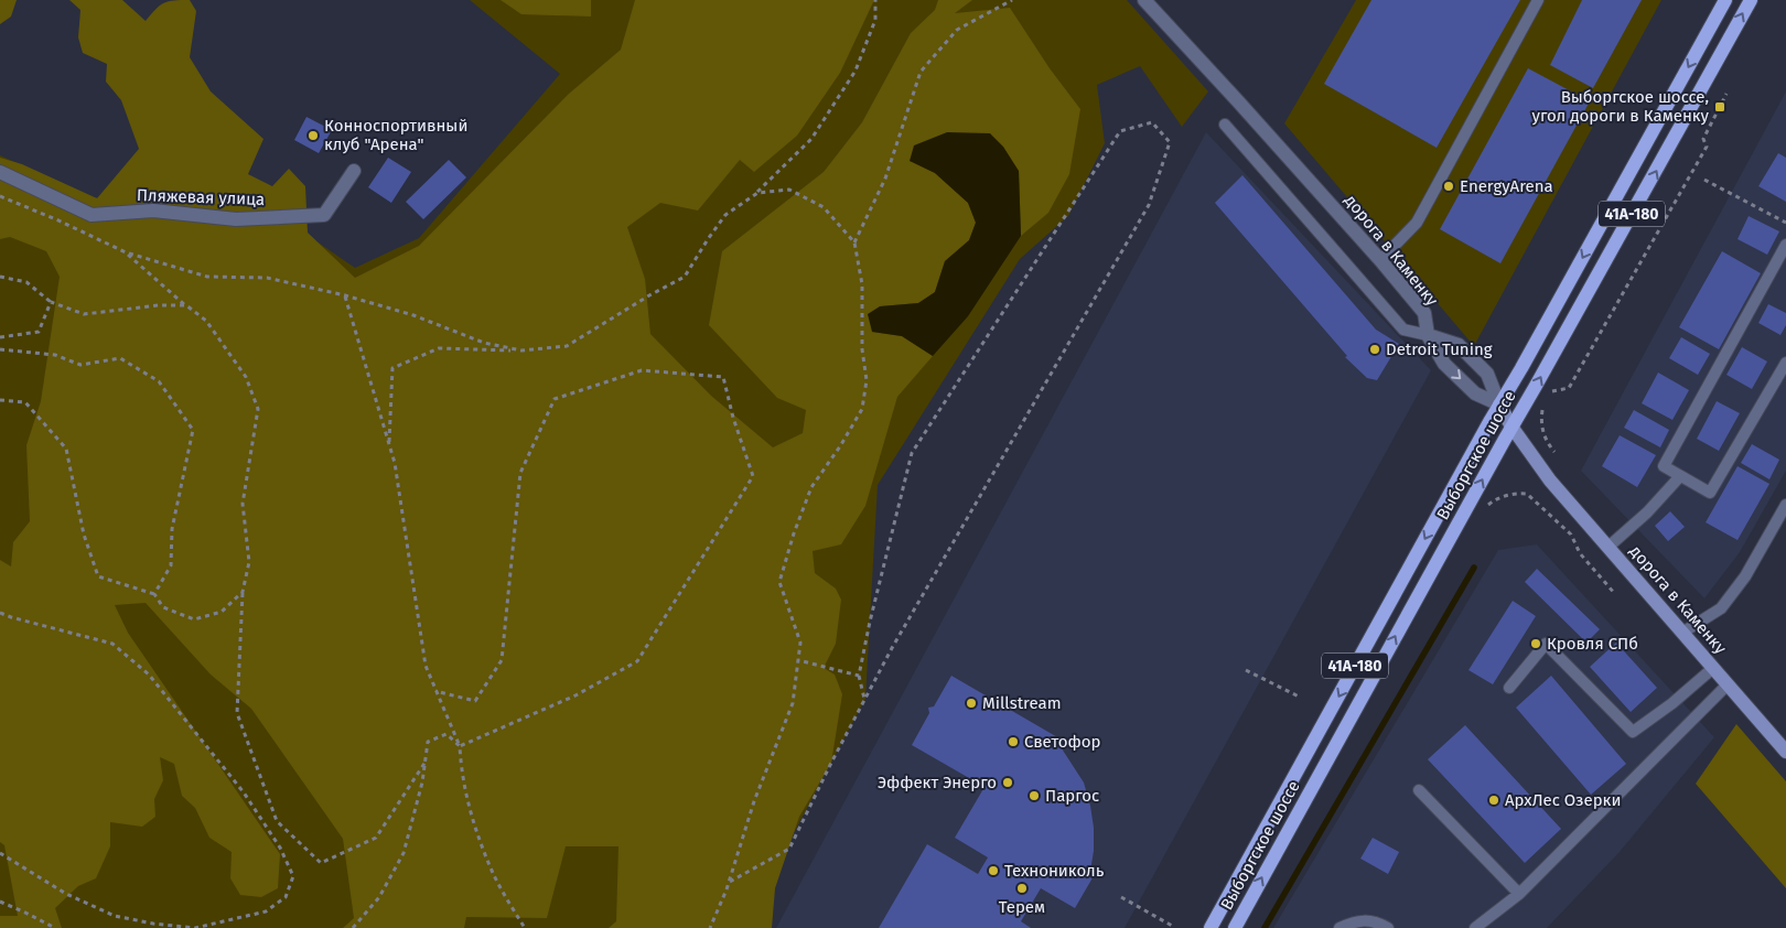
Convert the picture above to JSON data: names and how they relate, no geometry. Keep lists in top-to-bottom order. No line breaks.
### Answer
{"streets":{"main road":["41А-180","Выборгское шоссе"],"street":["Пляжевая улица","дорога в Каменку"]},"crossings":[["дорога в Каменку","Выборгское шоссе"]],"places":{"transit":["Выборгское шоссе, угол дороги в Каменку"],"other":["Конноспортивный клуб \"Арена\"","EnergyArena","Detroit Tuning","Кровля СПб","Millstream","Светофор","Эффект Энерго","Паргос","АрхЛес Озерки","Технониколь","Терем"]}}
